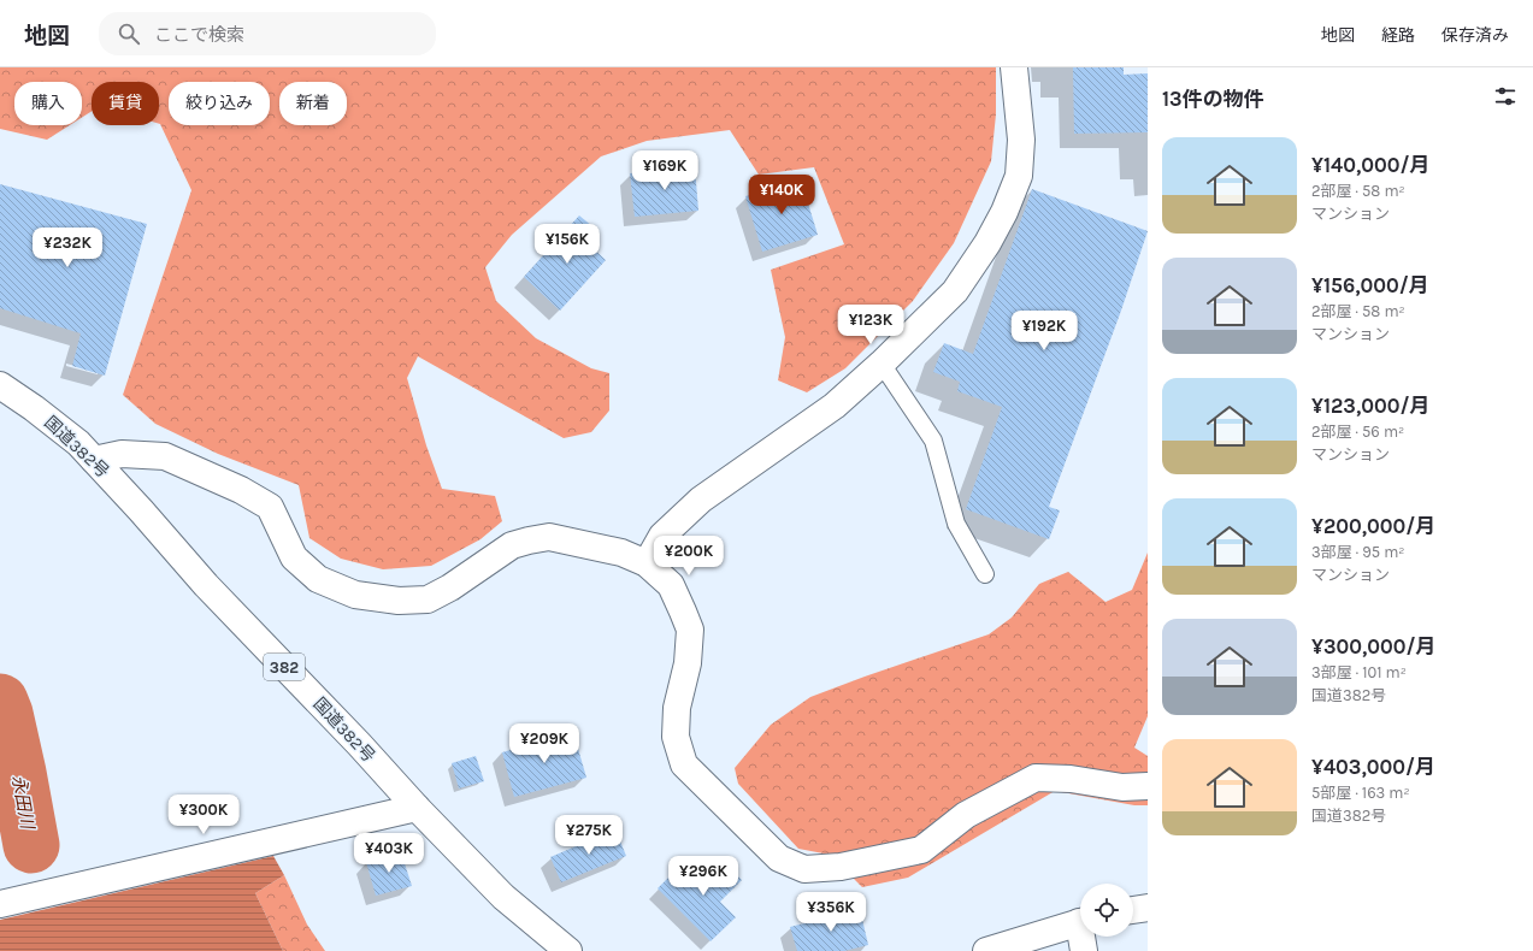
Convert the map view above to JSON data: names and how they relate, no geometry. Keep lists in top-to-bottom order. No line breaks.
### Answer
{"streets":{"main road":["国道382号","382"]},"water":["永田川"],"page":{"header":"地図","search":"ここで検索","nav":["地図","経路","保存済み"],"heading":"13件の物件","chip":["購入","賃貸","絞り込み","新着"],"list":[{"name":"¥140,000/月","note":"2部屋 · 58 m² · マンション"},{"name":"¥156,000/月","note":"2部屋 · 58 m² · マンション"},{"name":"¥123,000/月","note":"2部屋 · 56 m² · マンション"},{"name":"¥200,000/月","note":"3部屋 · 95 m² · マンション"},{"name":"¥300,000/月","note":"3部屋 · 101 m² · 国道382号"},{"name":"¥403,000/月","note":"5部屋 · 163 m² · 国道382号"}],"price":["¥169K","¥140K","¥156K","¥232K","¥123K","¥192K","¥200K","¥209K","¥300K","¥275K","¥403K","¥296K","¥356K"]}}
